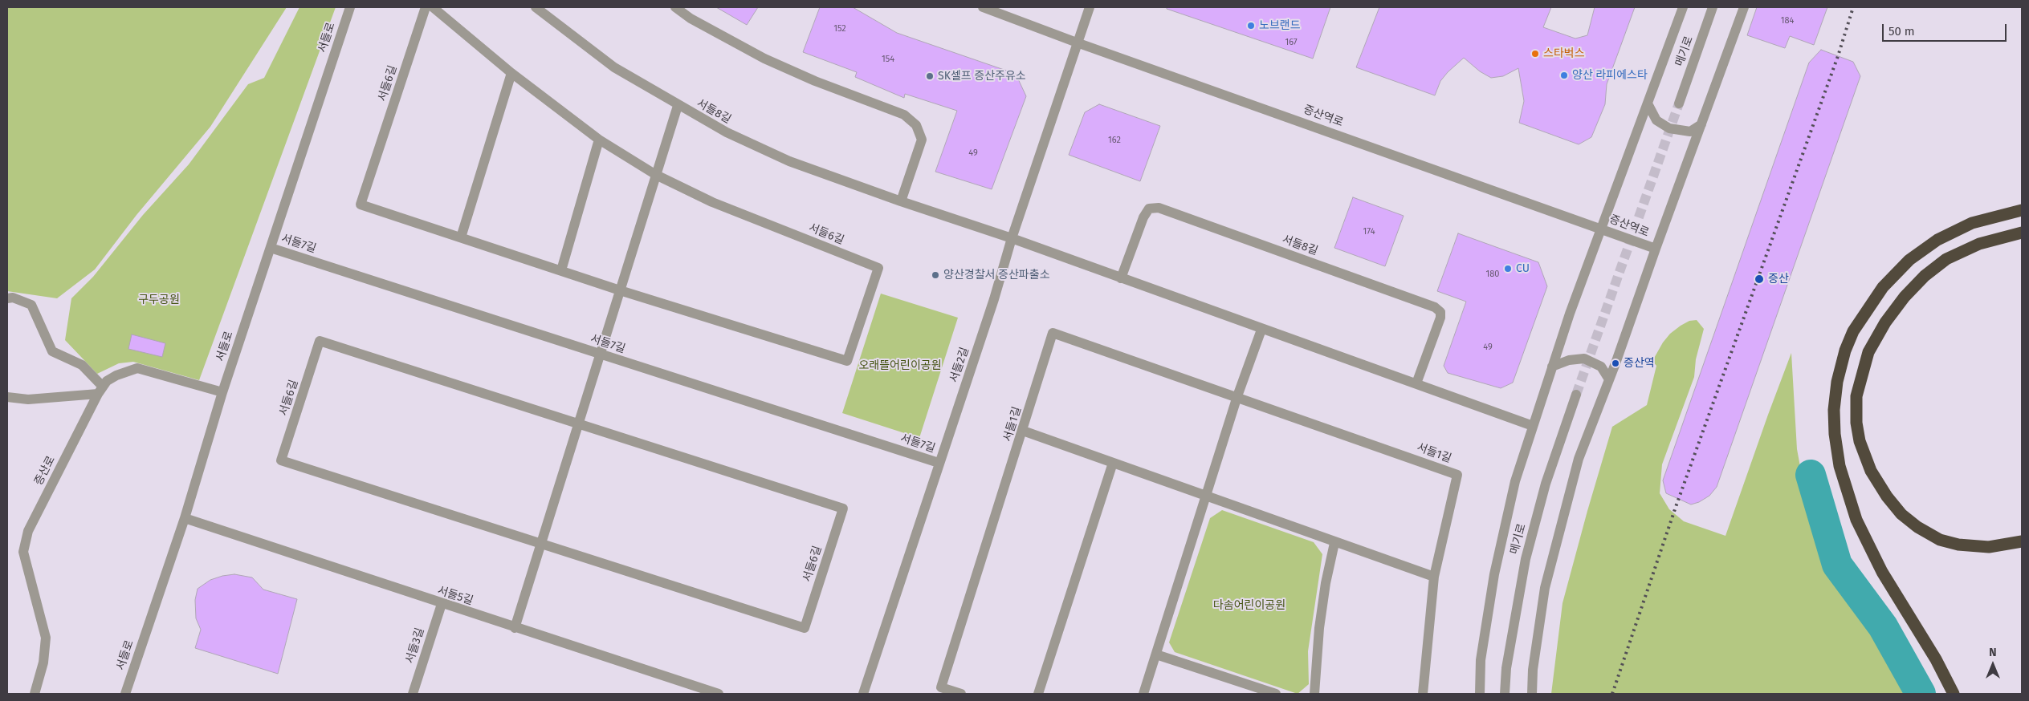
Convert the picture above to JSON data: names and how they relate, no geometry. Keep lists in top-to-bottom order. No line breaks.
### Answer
{"streets":{"street":["서들로","메기로","서들6길","서들8길","증산역로","서들7길","서들2길","서들1길","증산로","서들5길","서들3길"]},"crossings":[["서들로","서들7길"],["서들로","증산로"],["서들로","서들5길"],["서들8길","서들2길"],["증산역로","서들2길"],["서들7길","서들2길"],["서들5길","서들3길"]],"parks":["구두공원","오래뜰어린이공원","다솜어린이공원"],"places":["노브랜드","스타벅스","양산 라피에스타","SK셀프 증산주유소","CU","양산경찰서 증산파출소","증산","증산역"],"house_numbers":["184","152","167","154","162","49","174","180","49"],"scale_bar":"50 m","north":"top"}
